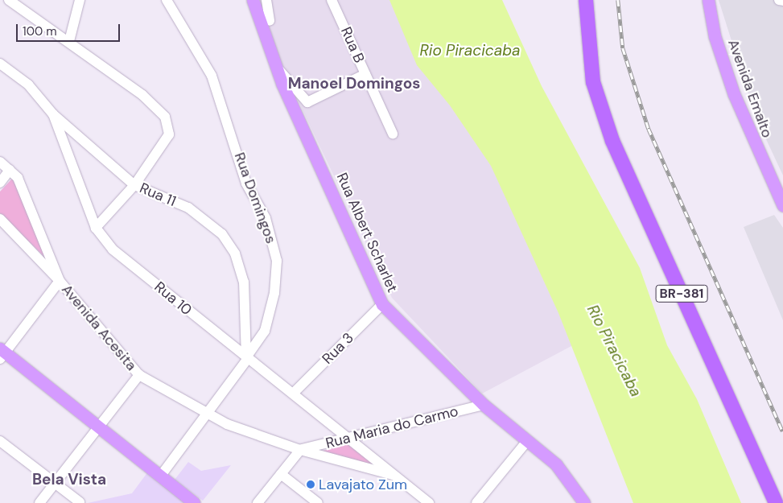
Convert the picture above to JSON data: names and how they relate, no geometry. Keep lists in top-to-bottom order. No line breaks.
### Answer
{"streets":{"highway":["BR-381"],"main road":["Avenida Emalto","Rua Albert Scharlet"],"street":["Rua B","Rua 11","Rua Domingos","Rua 10","Avenida Acesita","Rua 3","Rua Maria do Carmo"]},"crossings":[["Rua 11","Rua Domingos"],["Rua 11","Rua 10"],["Rua Domingos","Rua 10"],["Rua Domingos","Avenida Acesita"],["Rua Albert Scharlet","Rua 3"],["Rua Albert Scharlet","Rua Maria do Carmo"],["Rua 10","Avenida Acesita"],["Rua 10","Rua 3"],["Rua 10","Rua Maria do Carmo"],["Avenida Acesita","Rua Maria do Carmo"]],"districts":["Manoel Domingos","Bela Vista"],"water":["Rio Piracicaba"],"places":["Lavajato Zum"],"scale_bar":"100 m"}
